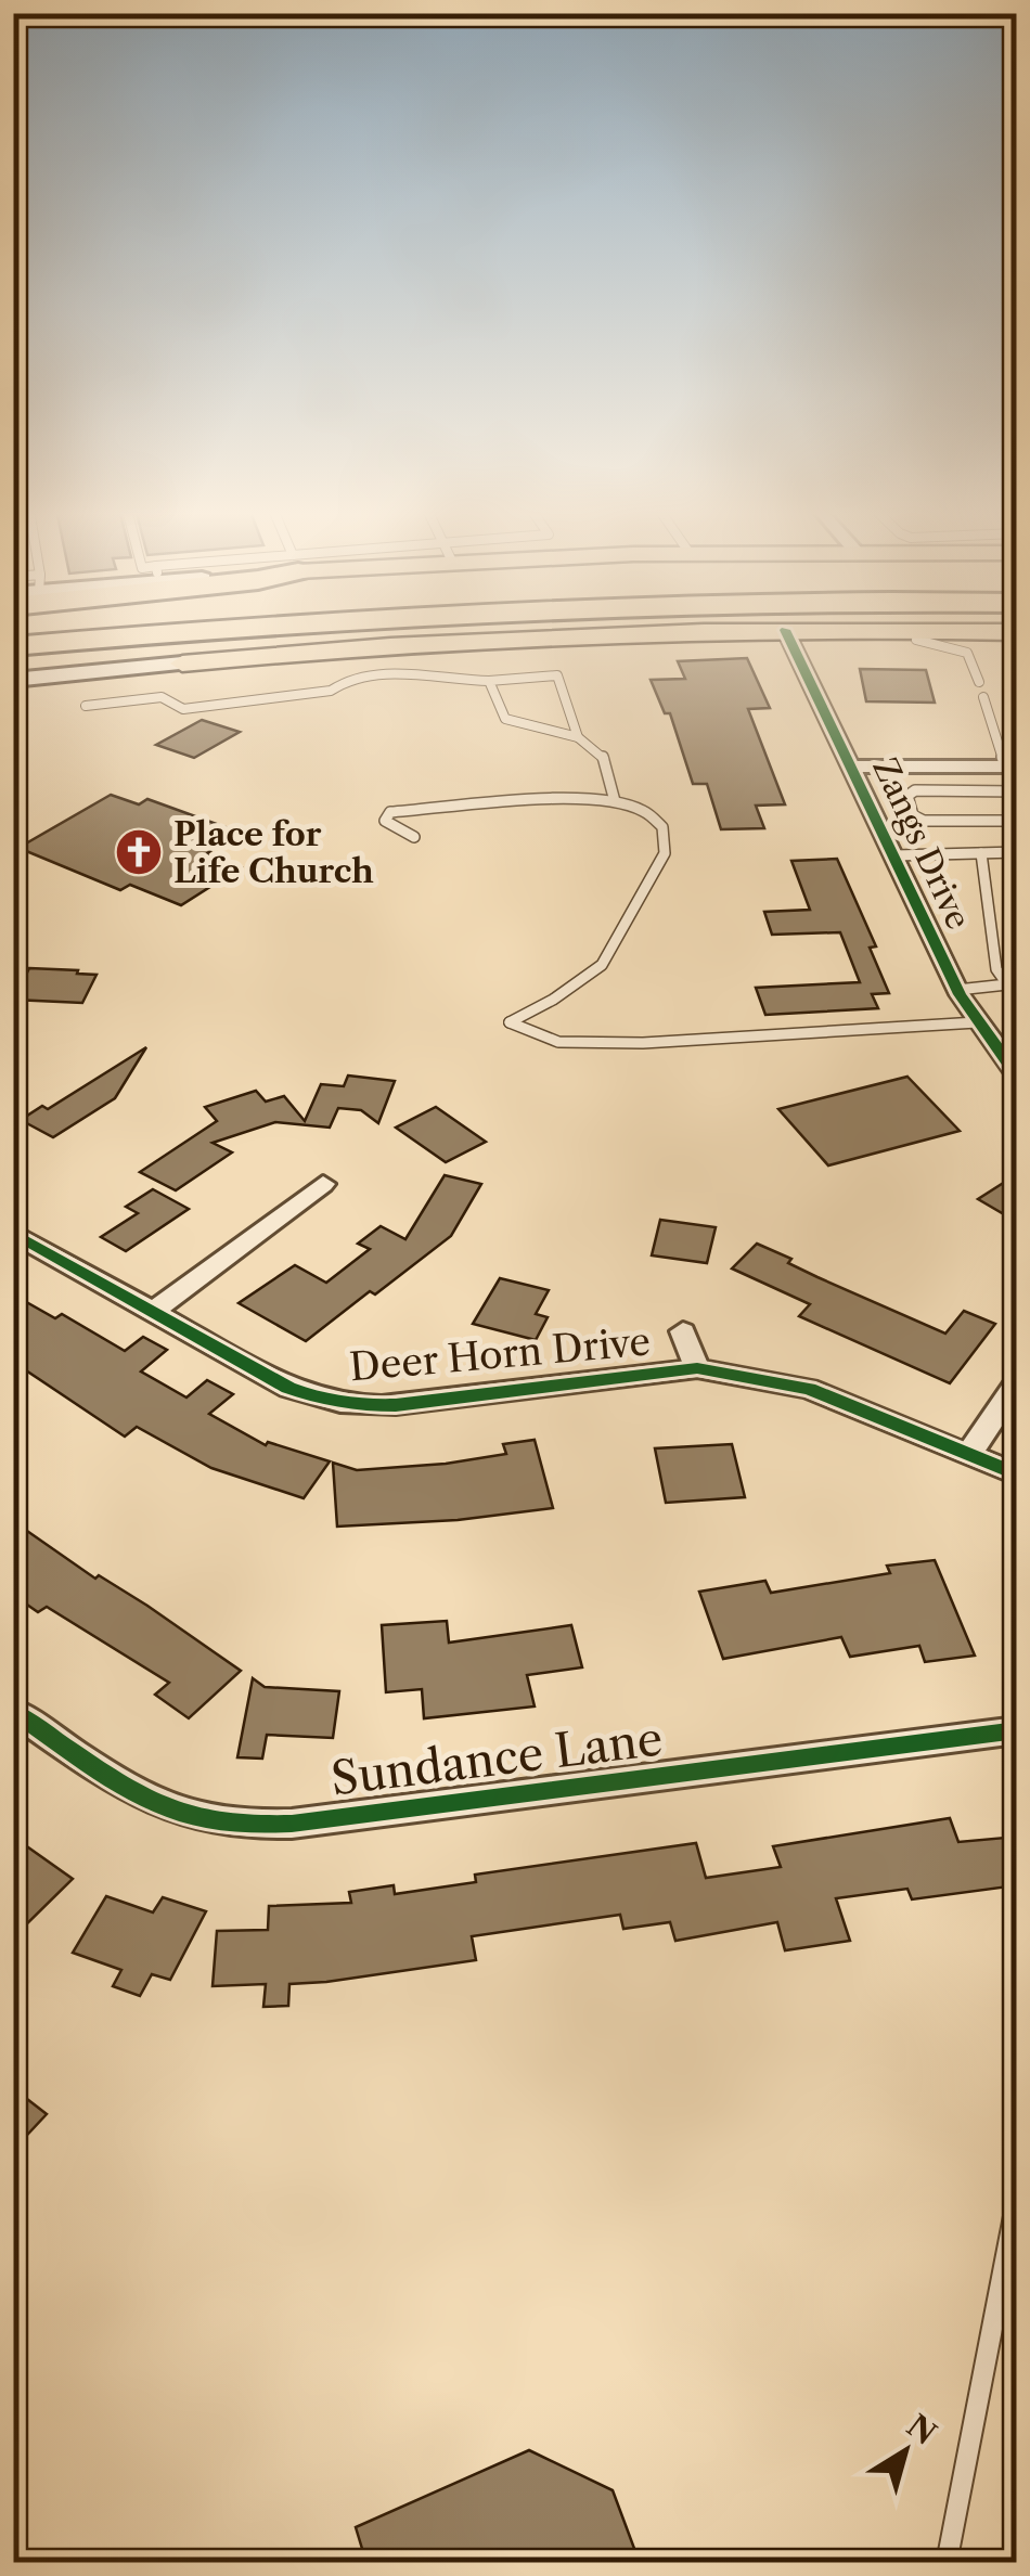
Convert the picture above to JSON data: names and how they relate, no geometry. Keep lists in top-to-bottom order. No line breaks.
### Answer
{"streets":{"street":["Zangs Drive","Deer Horn Drive","Sundance Lane"]},"places":{"church":["Place for Life Church"]},"north":"top right"}
